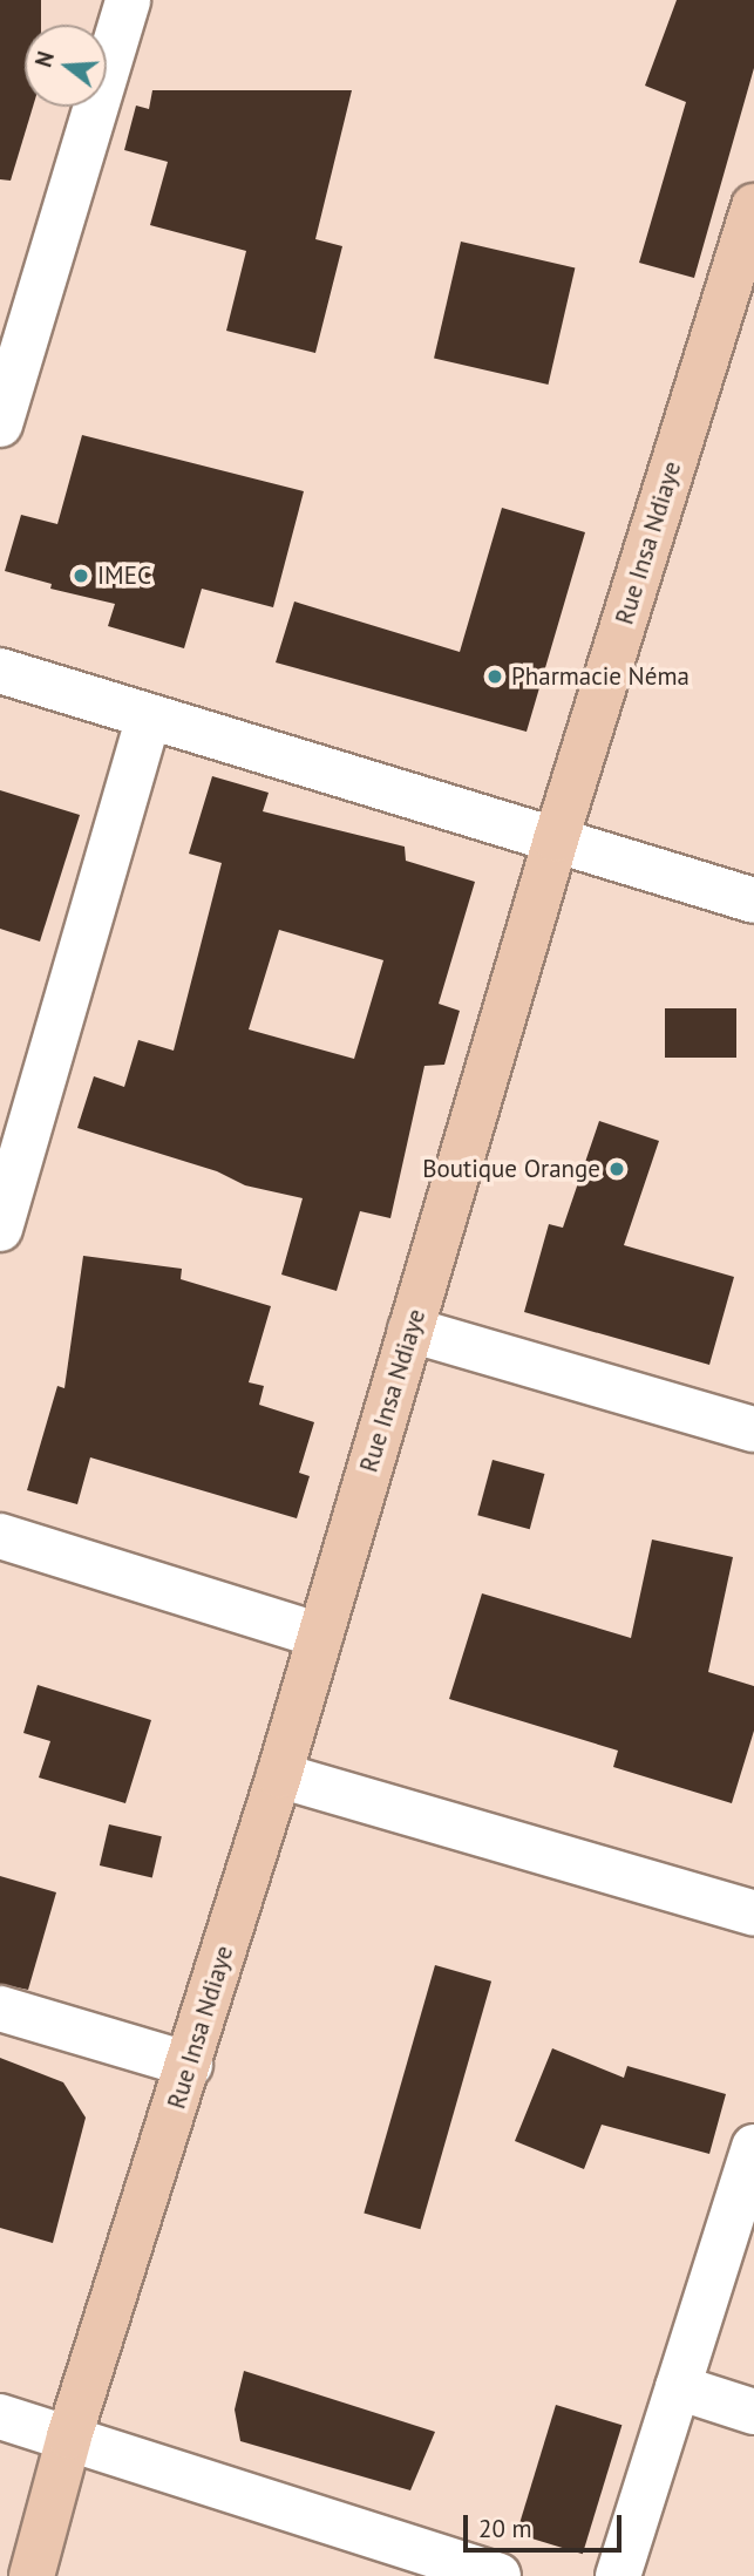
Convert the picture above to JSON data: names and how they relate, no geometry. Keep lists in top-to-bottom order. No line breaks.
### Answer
{"streets":{"main road":["Rue Insa Ndiaye"]},"places":["IMEC","Pharmacie Néma","Boutique Orange"],"scale_bar":"20 m","north":"left"}
